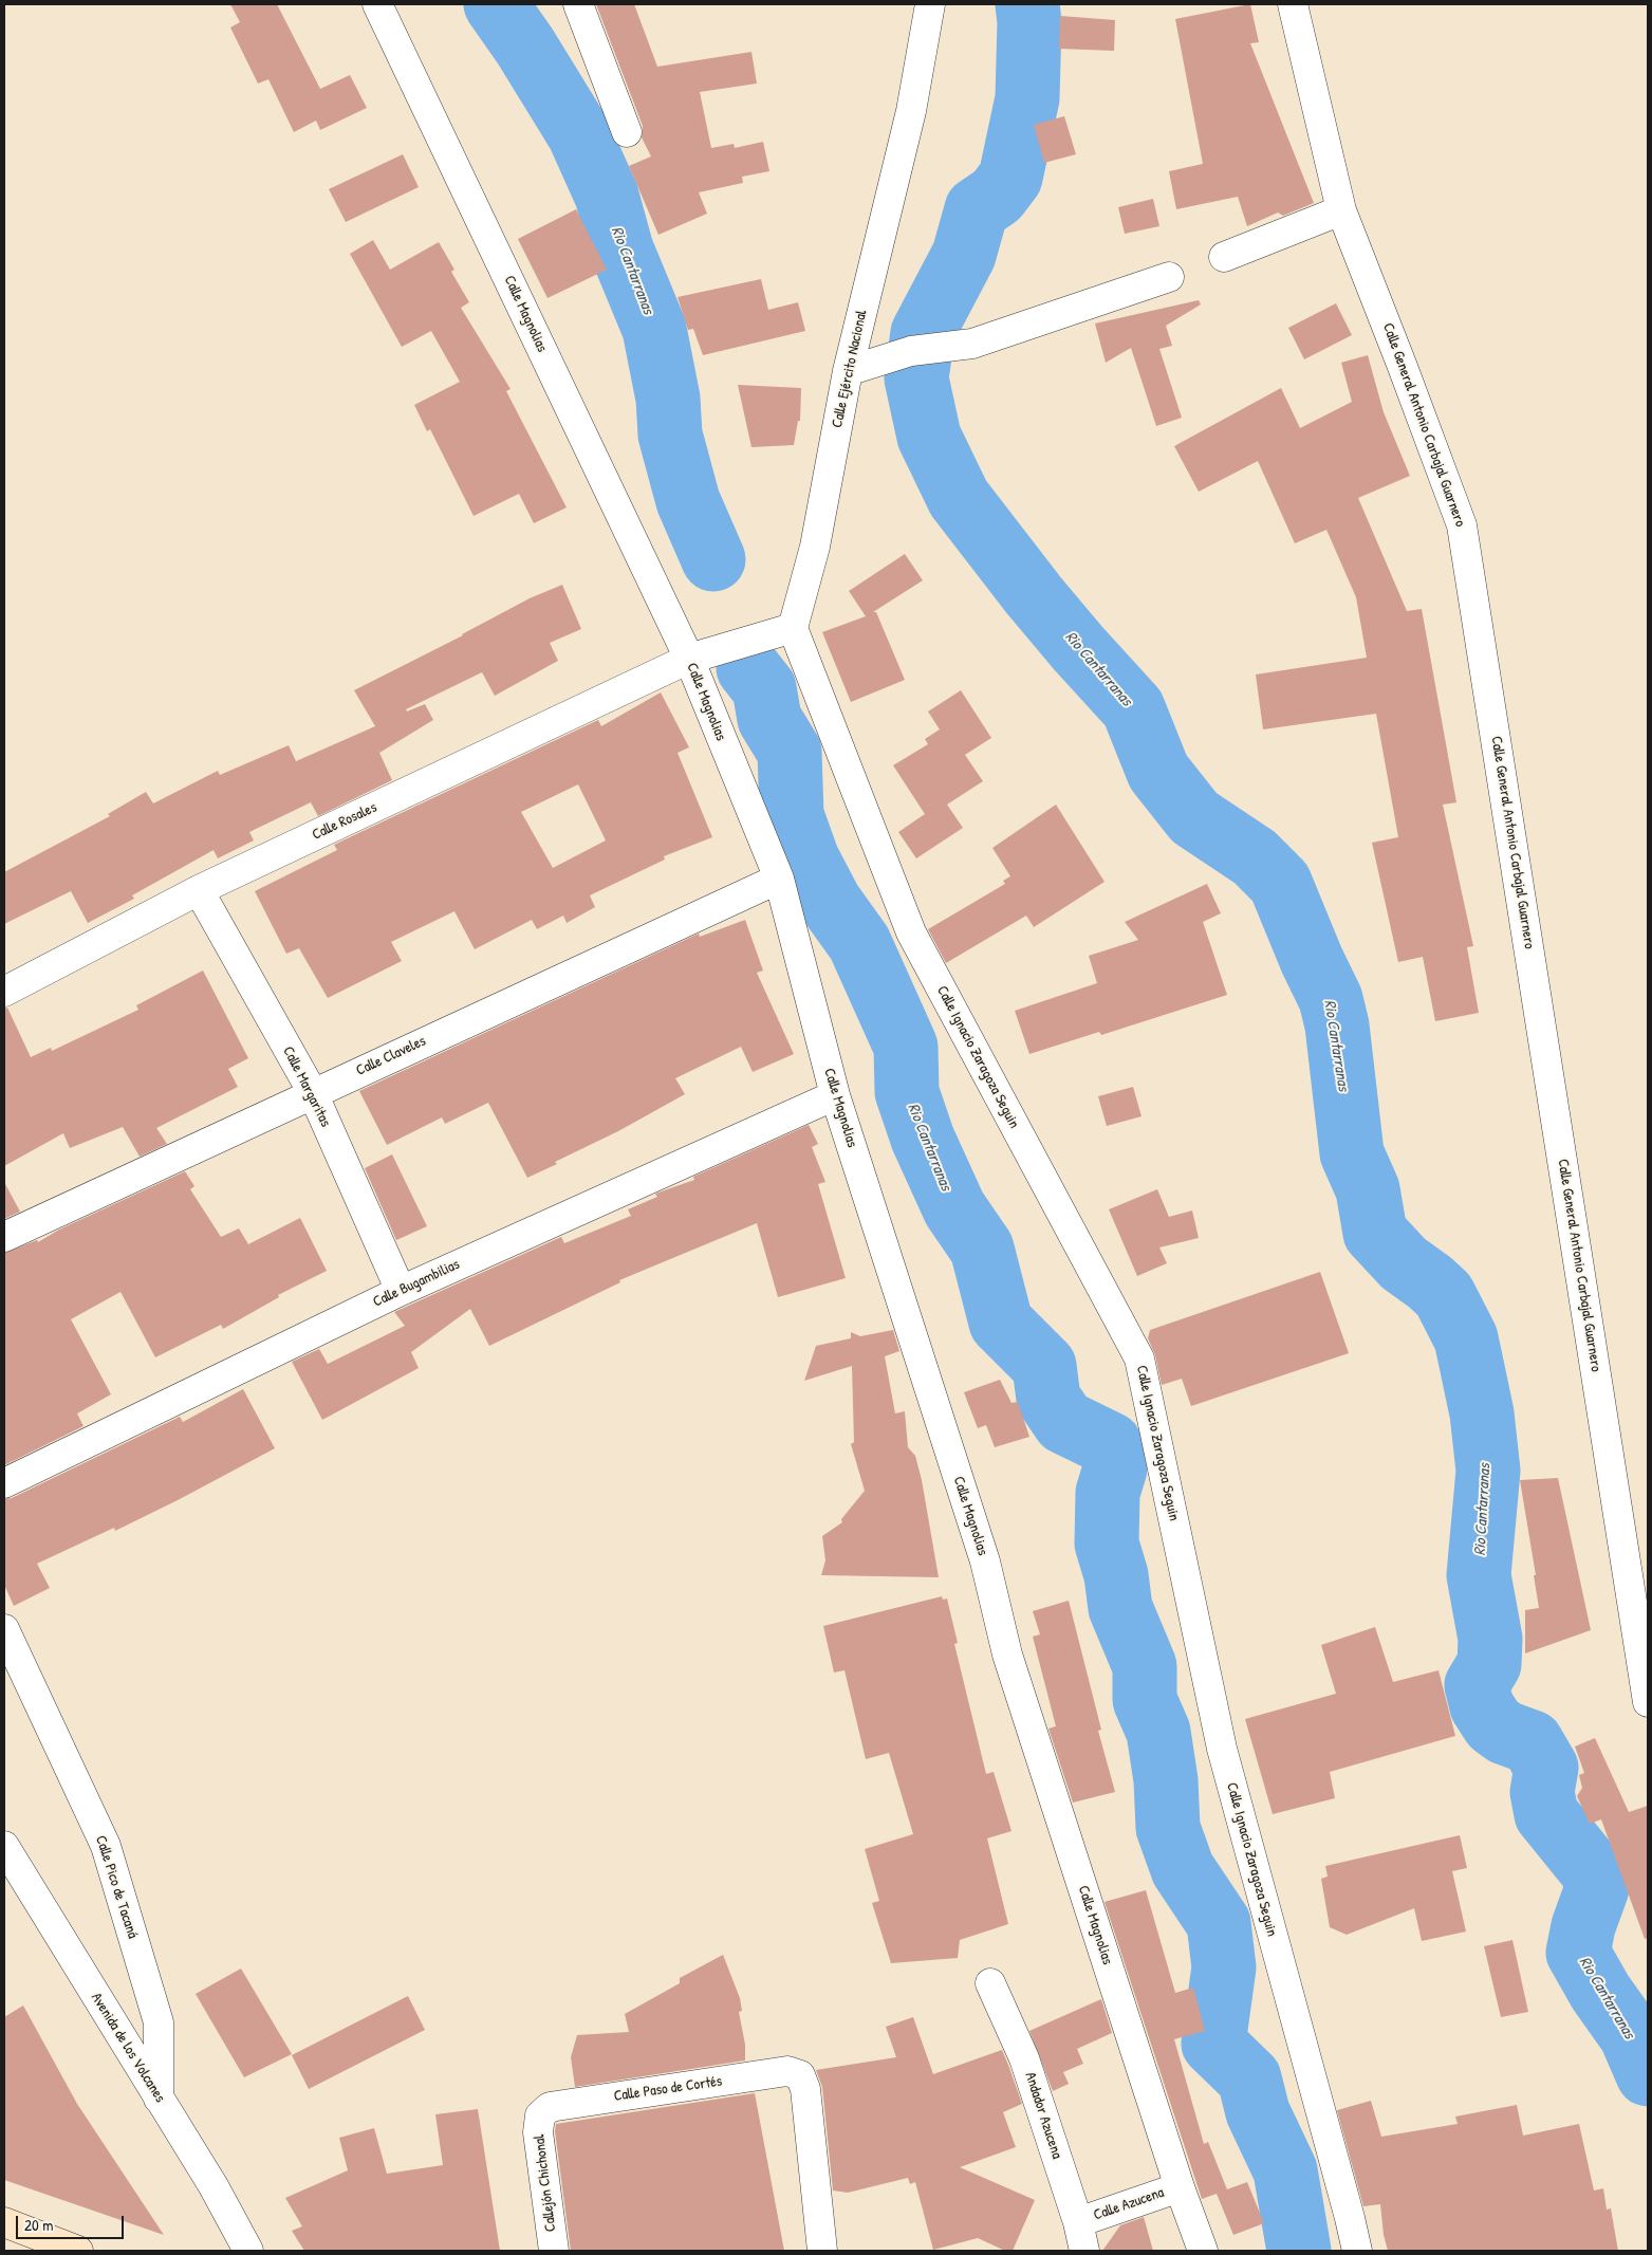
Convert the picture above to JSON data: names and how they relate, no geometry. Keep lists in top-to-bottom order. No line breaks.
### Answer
{"streets":{"street":["Calle Magnolias","Calle Ejército Nacional","Calle General Antonio Carbajal Guarnero","Calle Rosales","Calle Claveles","Calle Ignacio Zaragoza Seguin","Calle Margaritas","Calle Bugambilias","Calle Pico de Tacaná","Avenida de los Volcanes","Calle Paso de Cortés","Andador Azucena","Callejón Chichonal","Calle Azucena"]},"crossings":[["Calle Magnolias","Calle Rosales"],["Calle Magnolias","Calle Claveles"],["Calle Magnolias","Calle Bugambilias"],["Calle Magnolias","Calle Azucena"],["Calle Ejército Nacional","Calle Ignacio Zaragoza Seguin"],["Calle Rosales","Calle Margaritas"],["Calle Claveles","Calle Margaritas"],["Calle Margaritas","Calle Bugambilias"],["Calle Pico de Tacaná","Avenida de los Volcanes"],["Calle Paso de Cortés","Callejón Chichonal"],["Andador Azucena","Calle Azucena"]],"water":["Rio Cantarranas"],"scale_bar":"20 m"}
